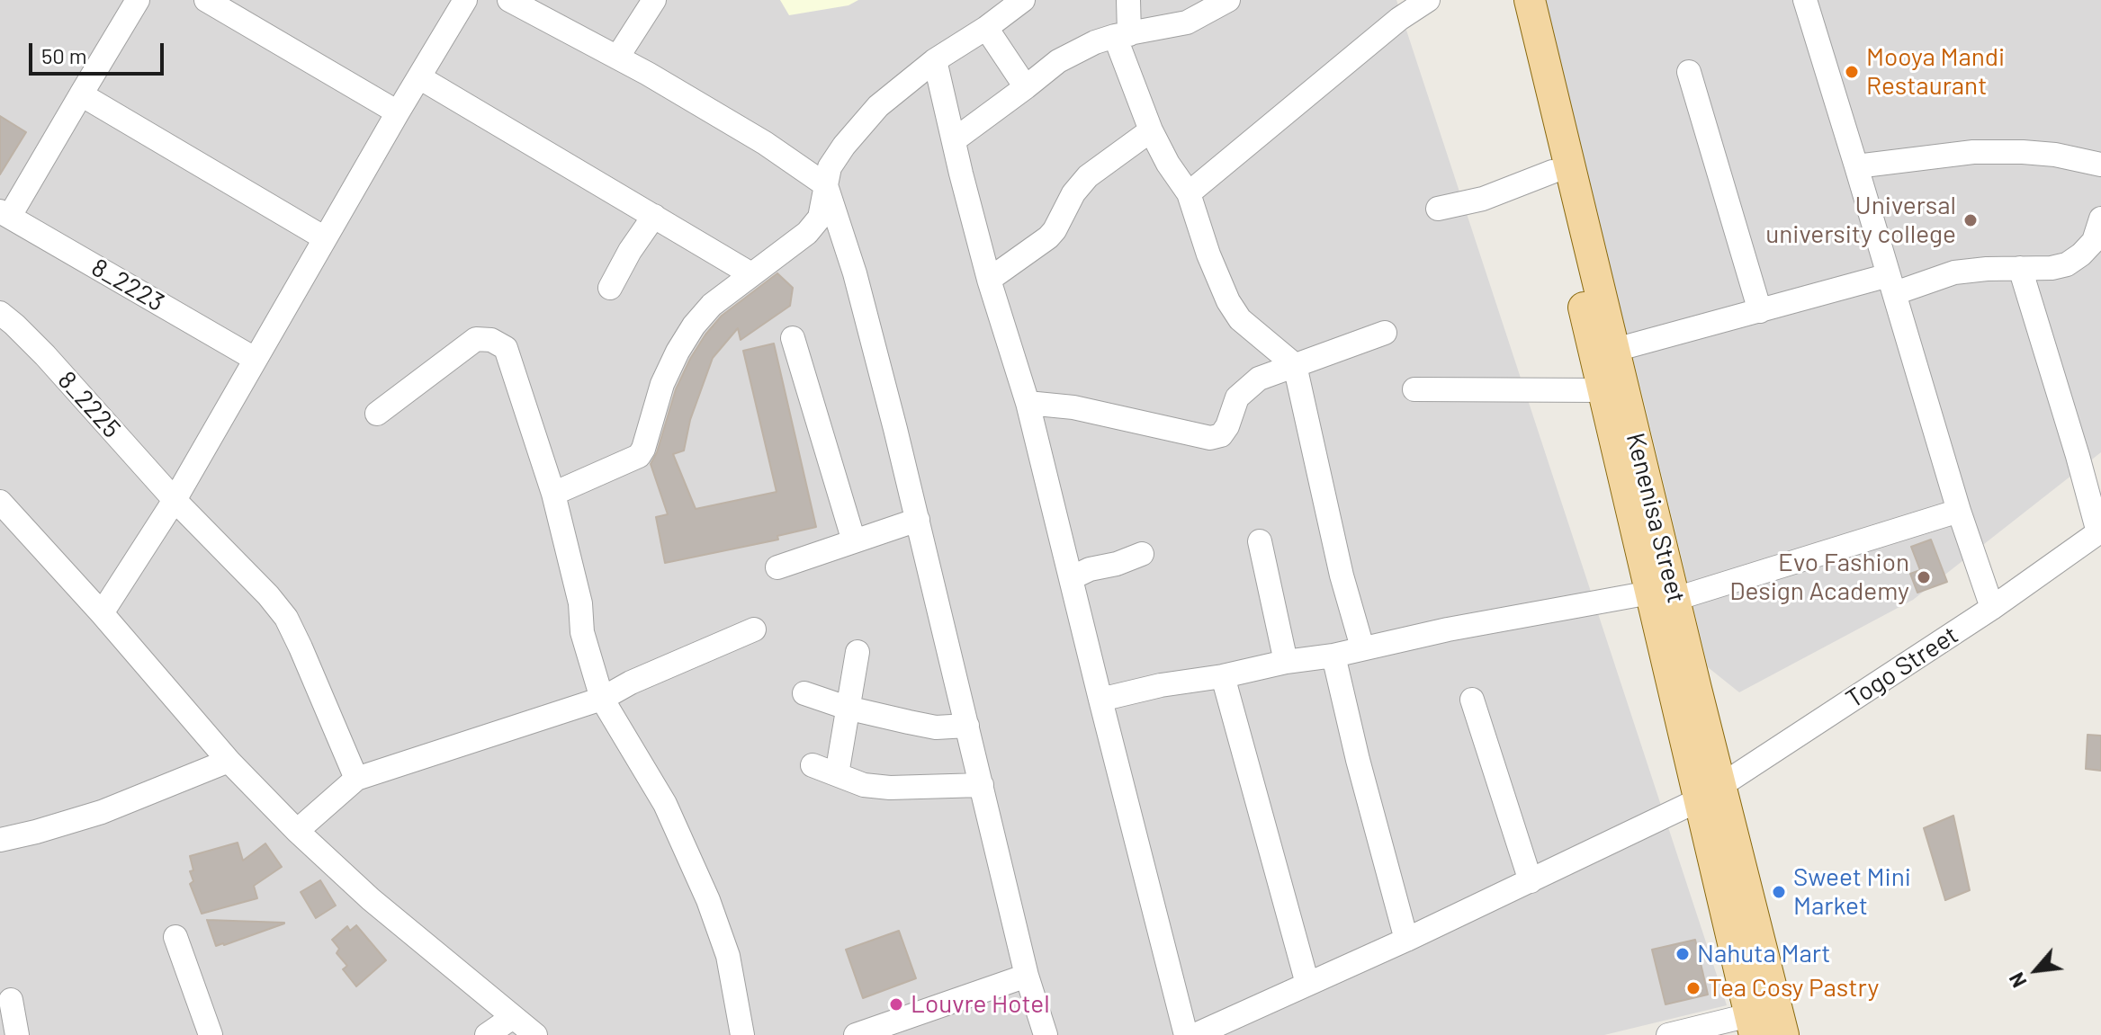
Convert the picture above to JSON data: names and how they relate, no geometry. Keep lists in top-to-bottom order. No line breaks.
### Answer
{"streets":{"main road":["Kenenisa Street"],"street":["8_2223","8_2225","Togo Street"]},"crossings":[["Kenenisa Street","Togo Street"]],"places":["Mooya Mandi Restaurant","Universal university college","Evo Fashion Design Academy","Sweet Mini Market","Nahuta Mart","Tea Cosy Pastry","Louvre Hotel"],"scale_bar":"50 m","north":"bottom left"}
